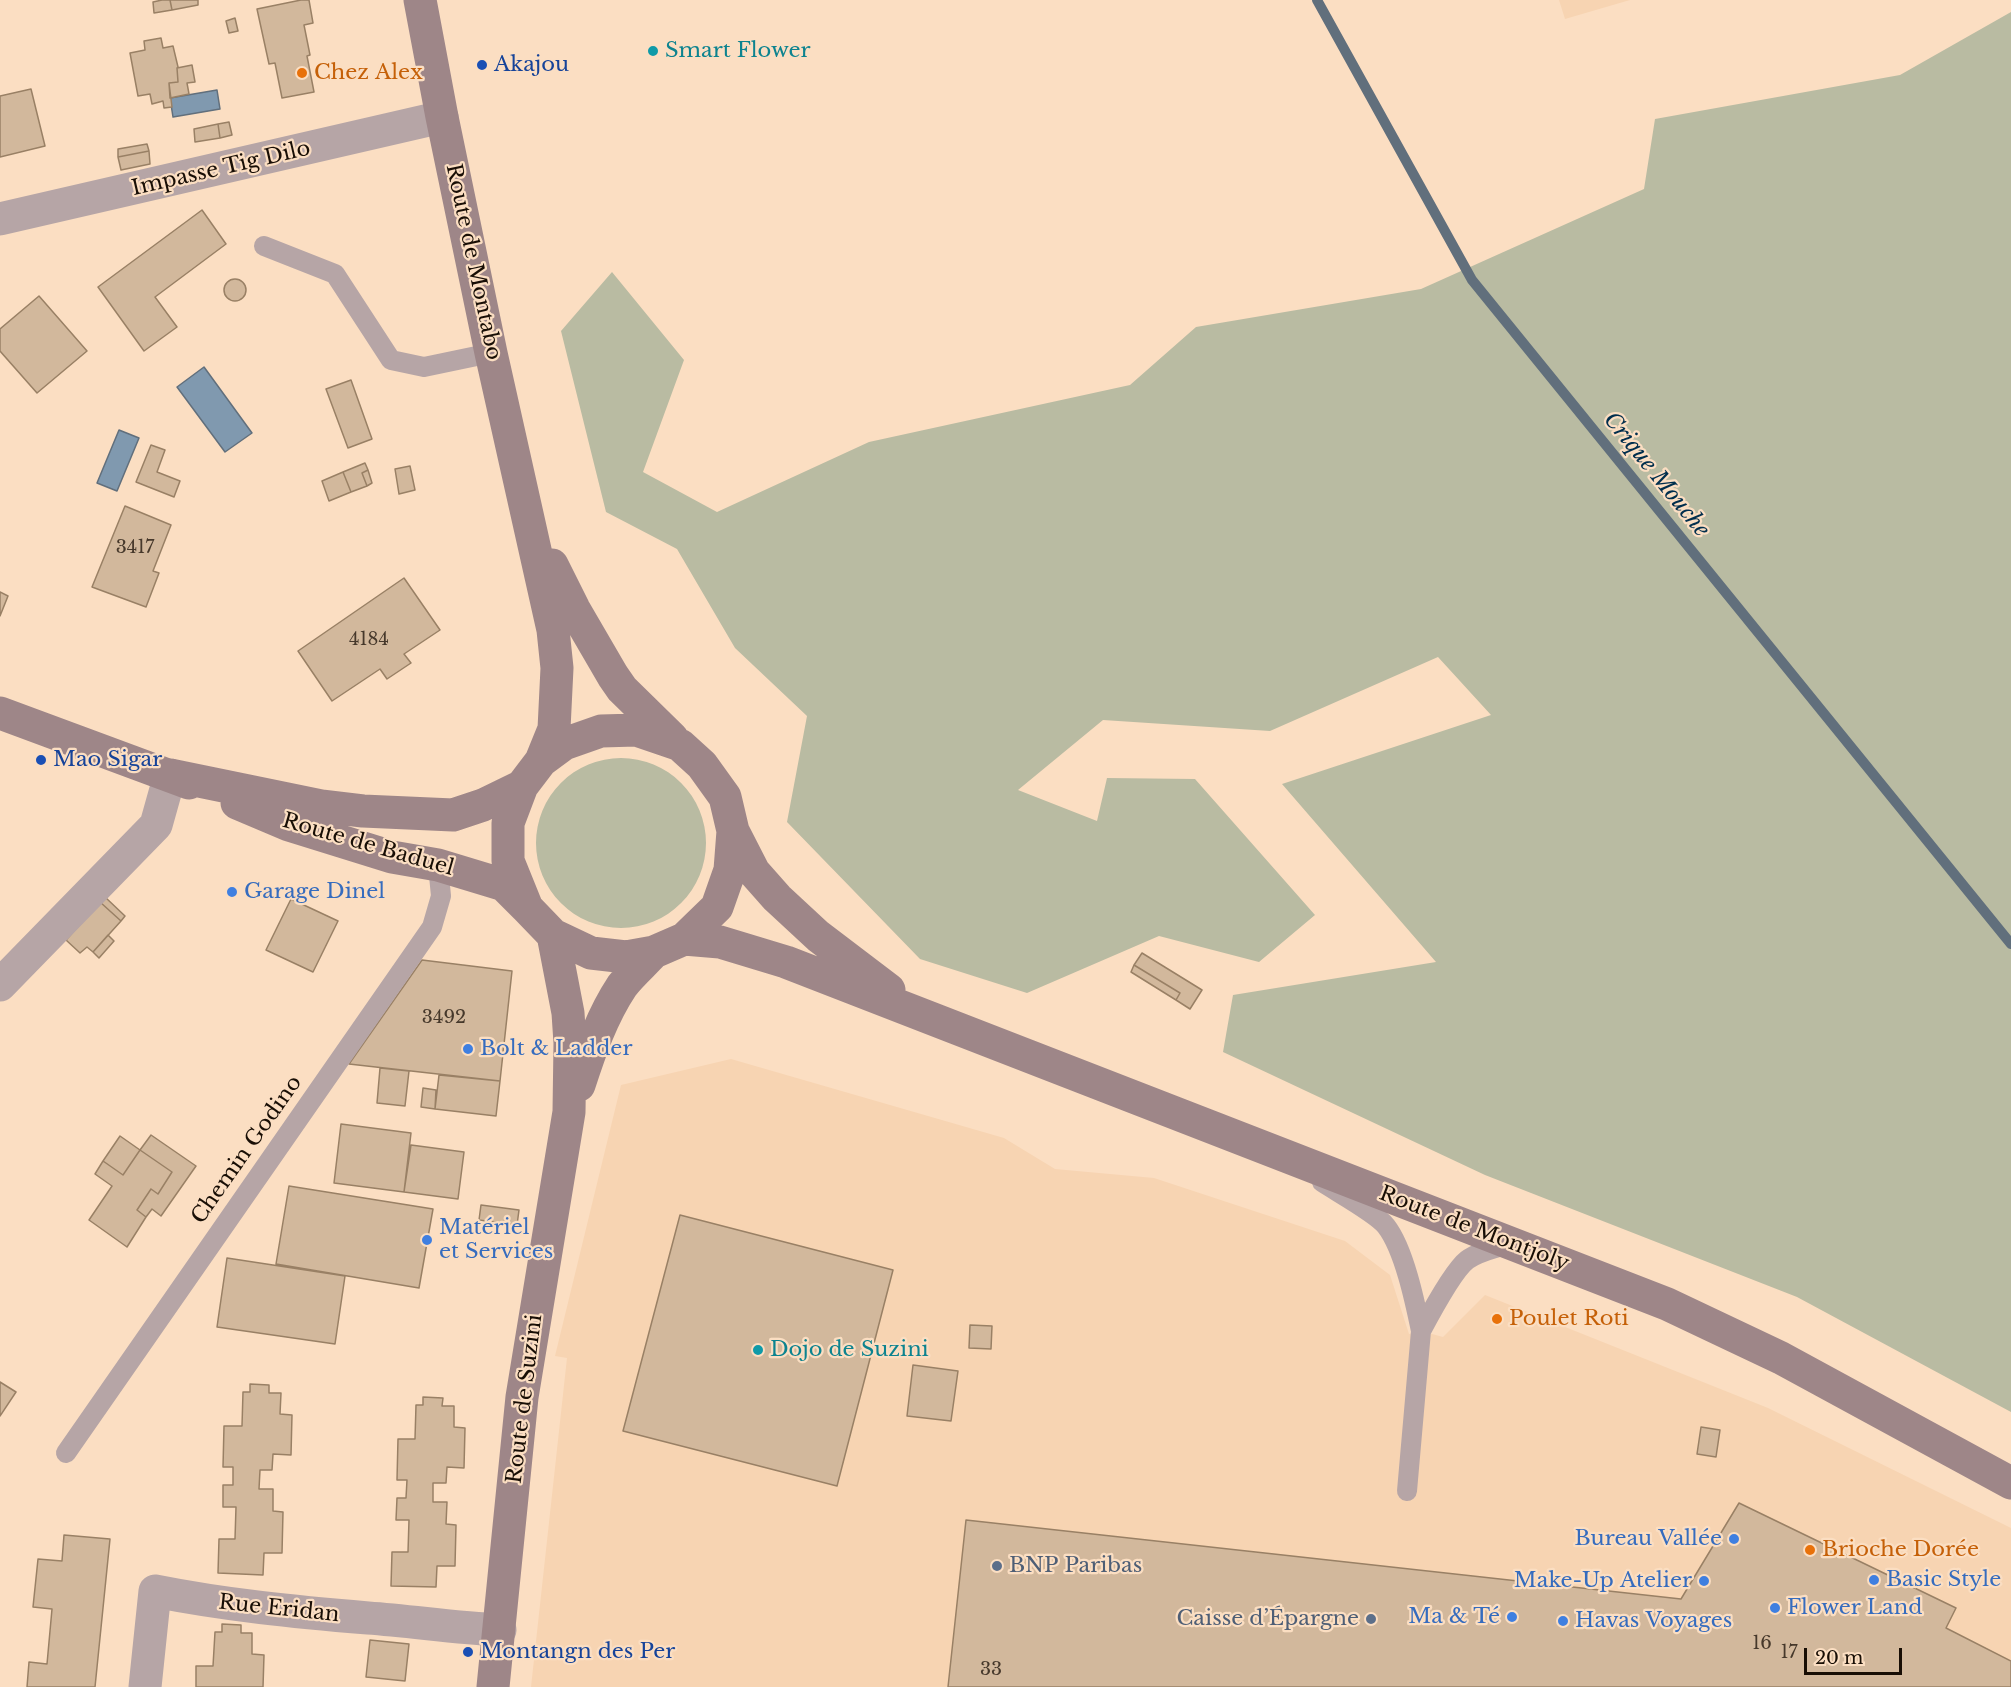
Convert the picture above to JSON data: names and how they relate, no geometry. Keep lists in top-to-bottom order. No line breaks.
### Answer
{"streets":{"main road":["Route de Montabo","Route de Baduel","Route de Montjoly","Route de Suzini"],"street":["Impasse Tig Dilo","Rue Eridan"],"lane":["Chemin Godino"]},"crossings":[["Impasse Tig Dilo","Route de Montabo"],["Route de Montabo","Route de Baduel"],["Route de Montabo","Route de Montjoly"],["Route de Baduel","Chemin Godino"],["Route de Baduel","Route de Suzini"],["Route de Suzini","Rue Eridan"]],"water":["Crique Mouche"],"places":["Smart Flower","Akajou","Chez Alex","Mao Sigar","Garage Dinel","Bolt & Ladder","Matériel et Services","Poulet Roti","Dojo de Suzini","Bureau Vallée","Brioche Dorée","BNP Paribas","Basic Style","Make-Up Atelier","Flower Land","Ma & Té","Caisse d’Épargne","Havas Voyages","Montangn des Per"],"house_numbers":["3417","4184","3492","16","17","33"],"scale_bar":"20 m"}
